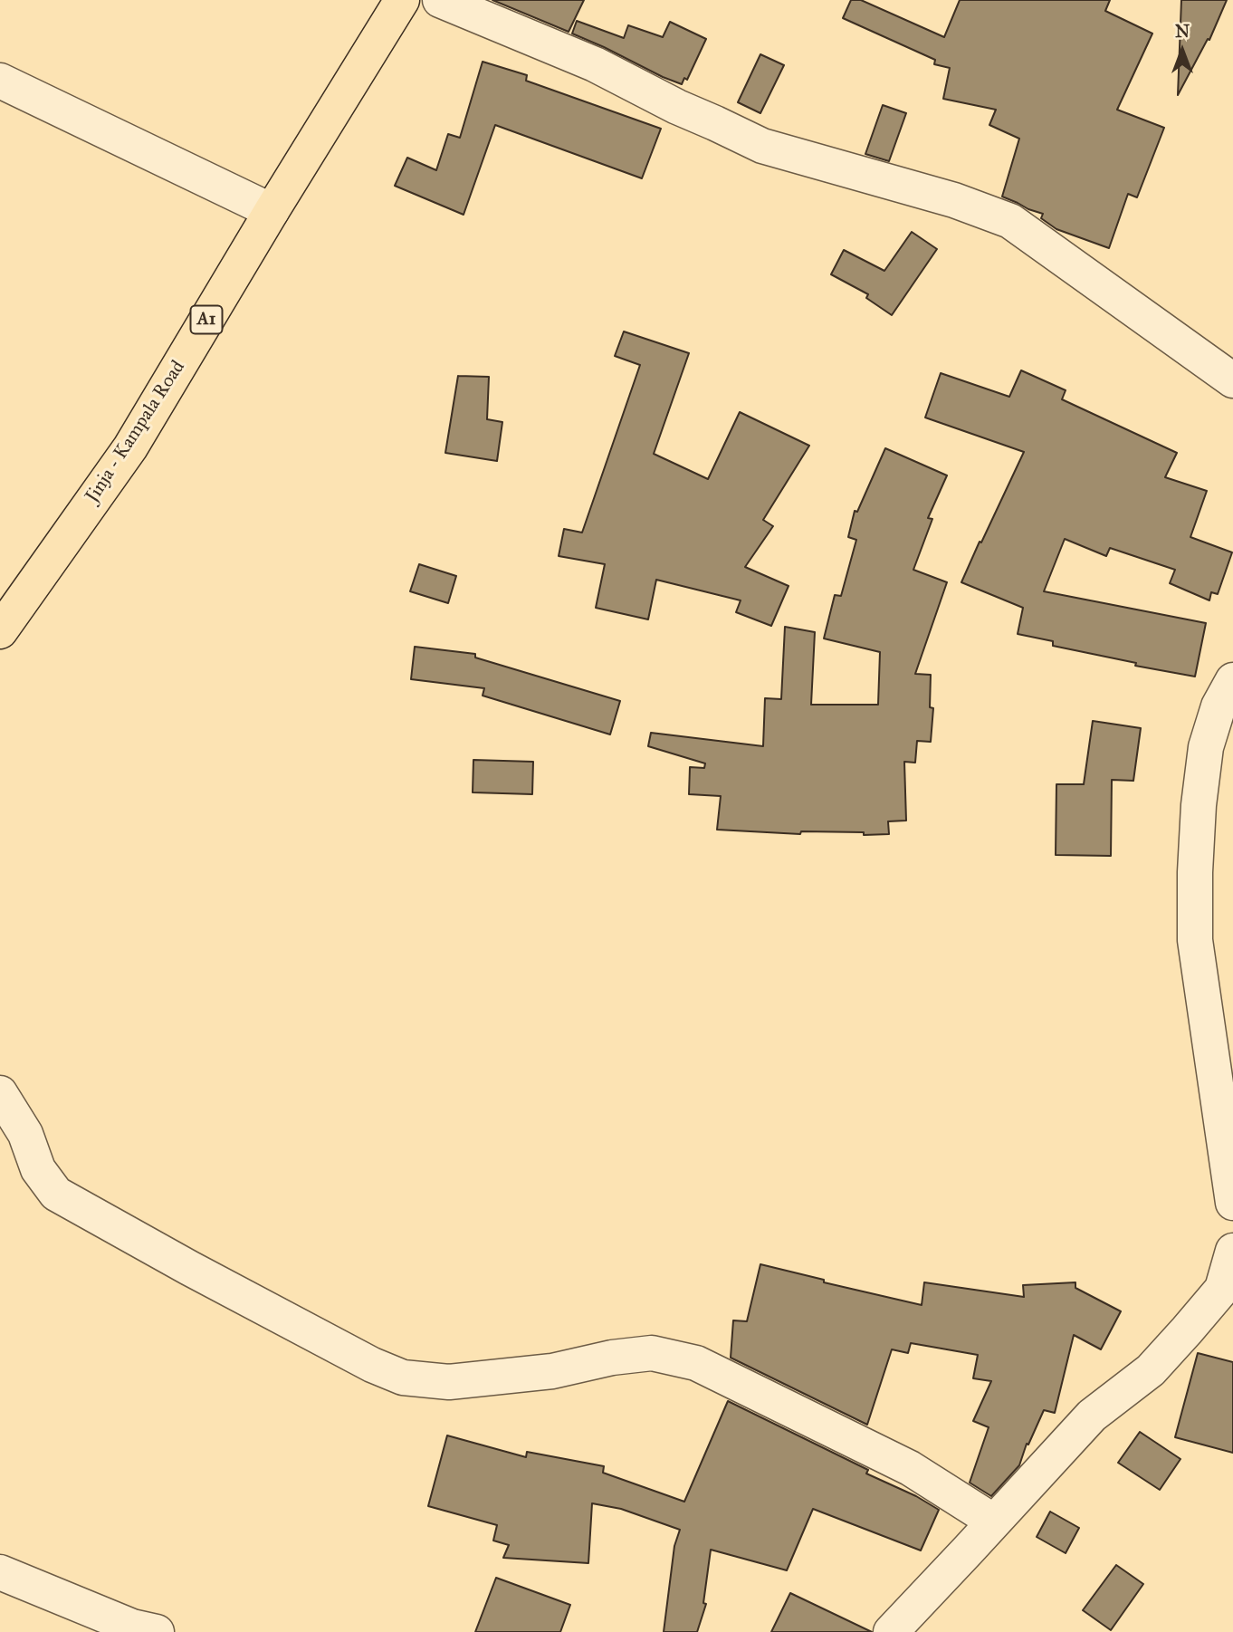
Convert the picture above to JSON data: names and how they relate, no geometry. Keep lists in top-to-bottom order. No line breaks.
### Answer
{"streets":{"highway":["A1","Jinja - Kampala Road"]},"north":"top"}
